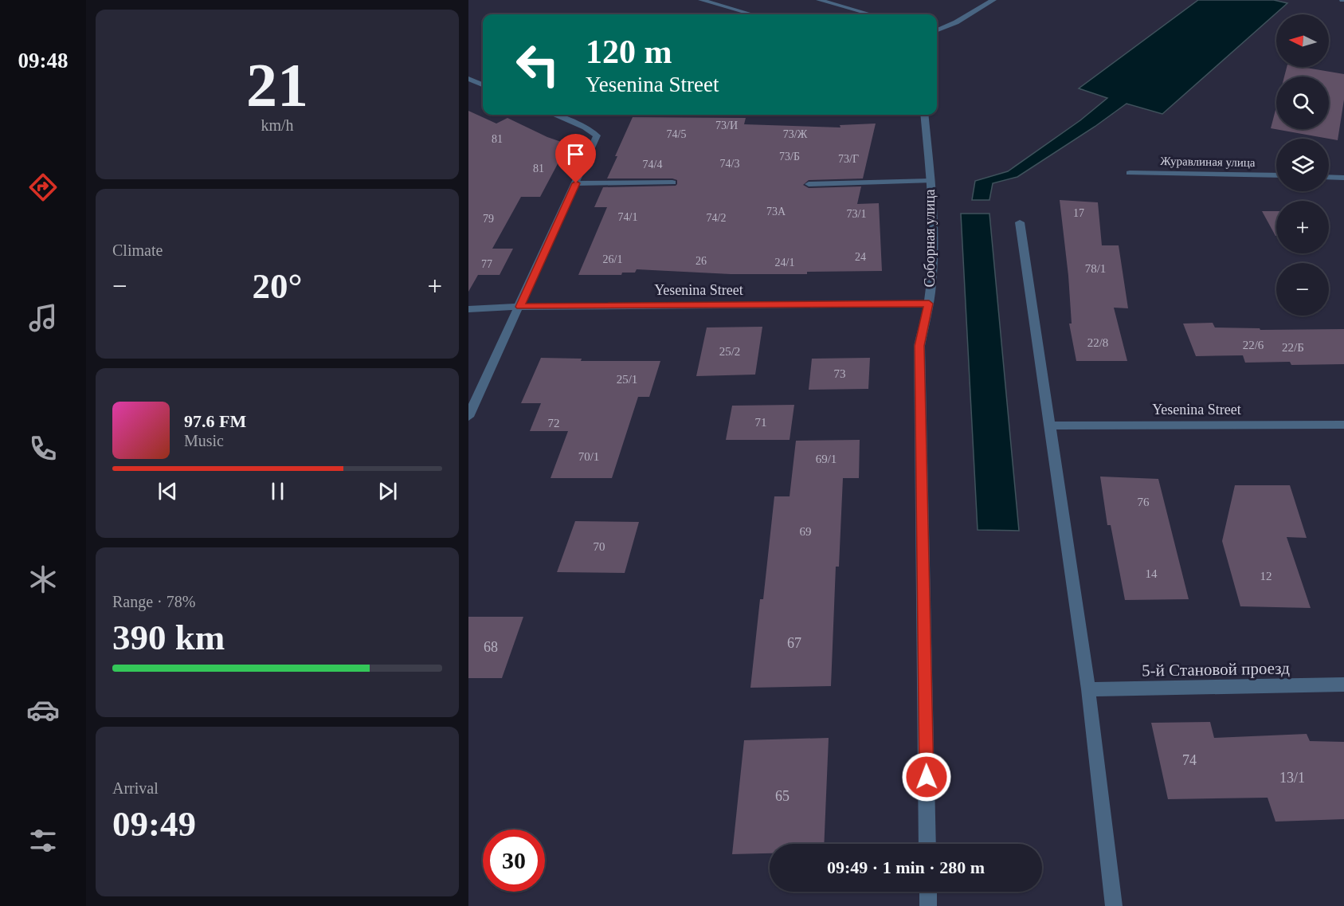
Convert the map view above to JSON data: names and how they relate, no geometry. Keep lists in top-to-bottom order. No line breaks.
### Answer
{"streets":{"street":["Журавлиная улица","Соборная улица","Yesenina Street","5-й Становой проезд"]},"crossings":[["Соборная улица","Yesenina Street"]],"house_numbers":["73/И","74/5","73/Ж","81","73/Б","73/Г","74/3","74/4","81","73А","17","73/1","74/1","74/2","79","24","26/1","26","24/1","77","78/1","22/8","22/6","22/Б","25/2","73","25/1","71","72","70/1","69/1","76","69","70","14","12","67","68","74","13/1","65"],"north":"left","page":{"tabs":"09:48","tile":[["21","km/h"],"Climate",["Range · 78%","390 km"],["Arrival","09:49"]],"map_buttons":["+","−"],"turn":["120 m","Yesenina Street"],"heat":["−","20°","+"],"song":["97.6 FM","Music"],"limit":"30","trip":"09:49 · 1 min · 280 m"}}
